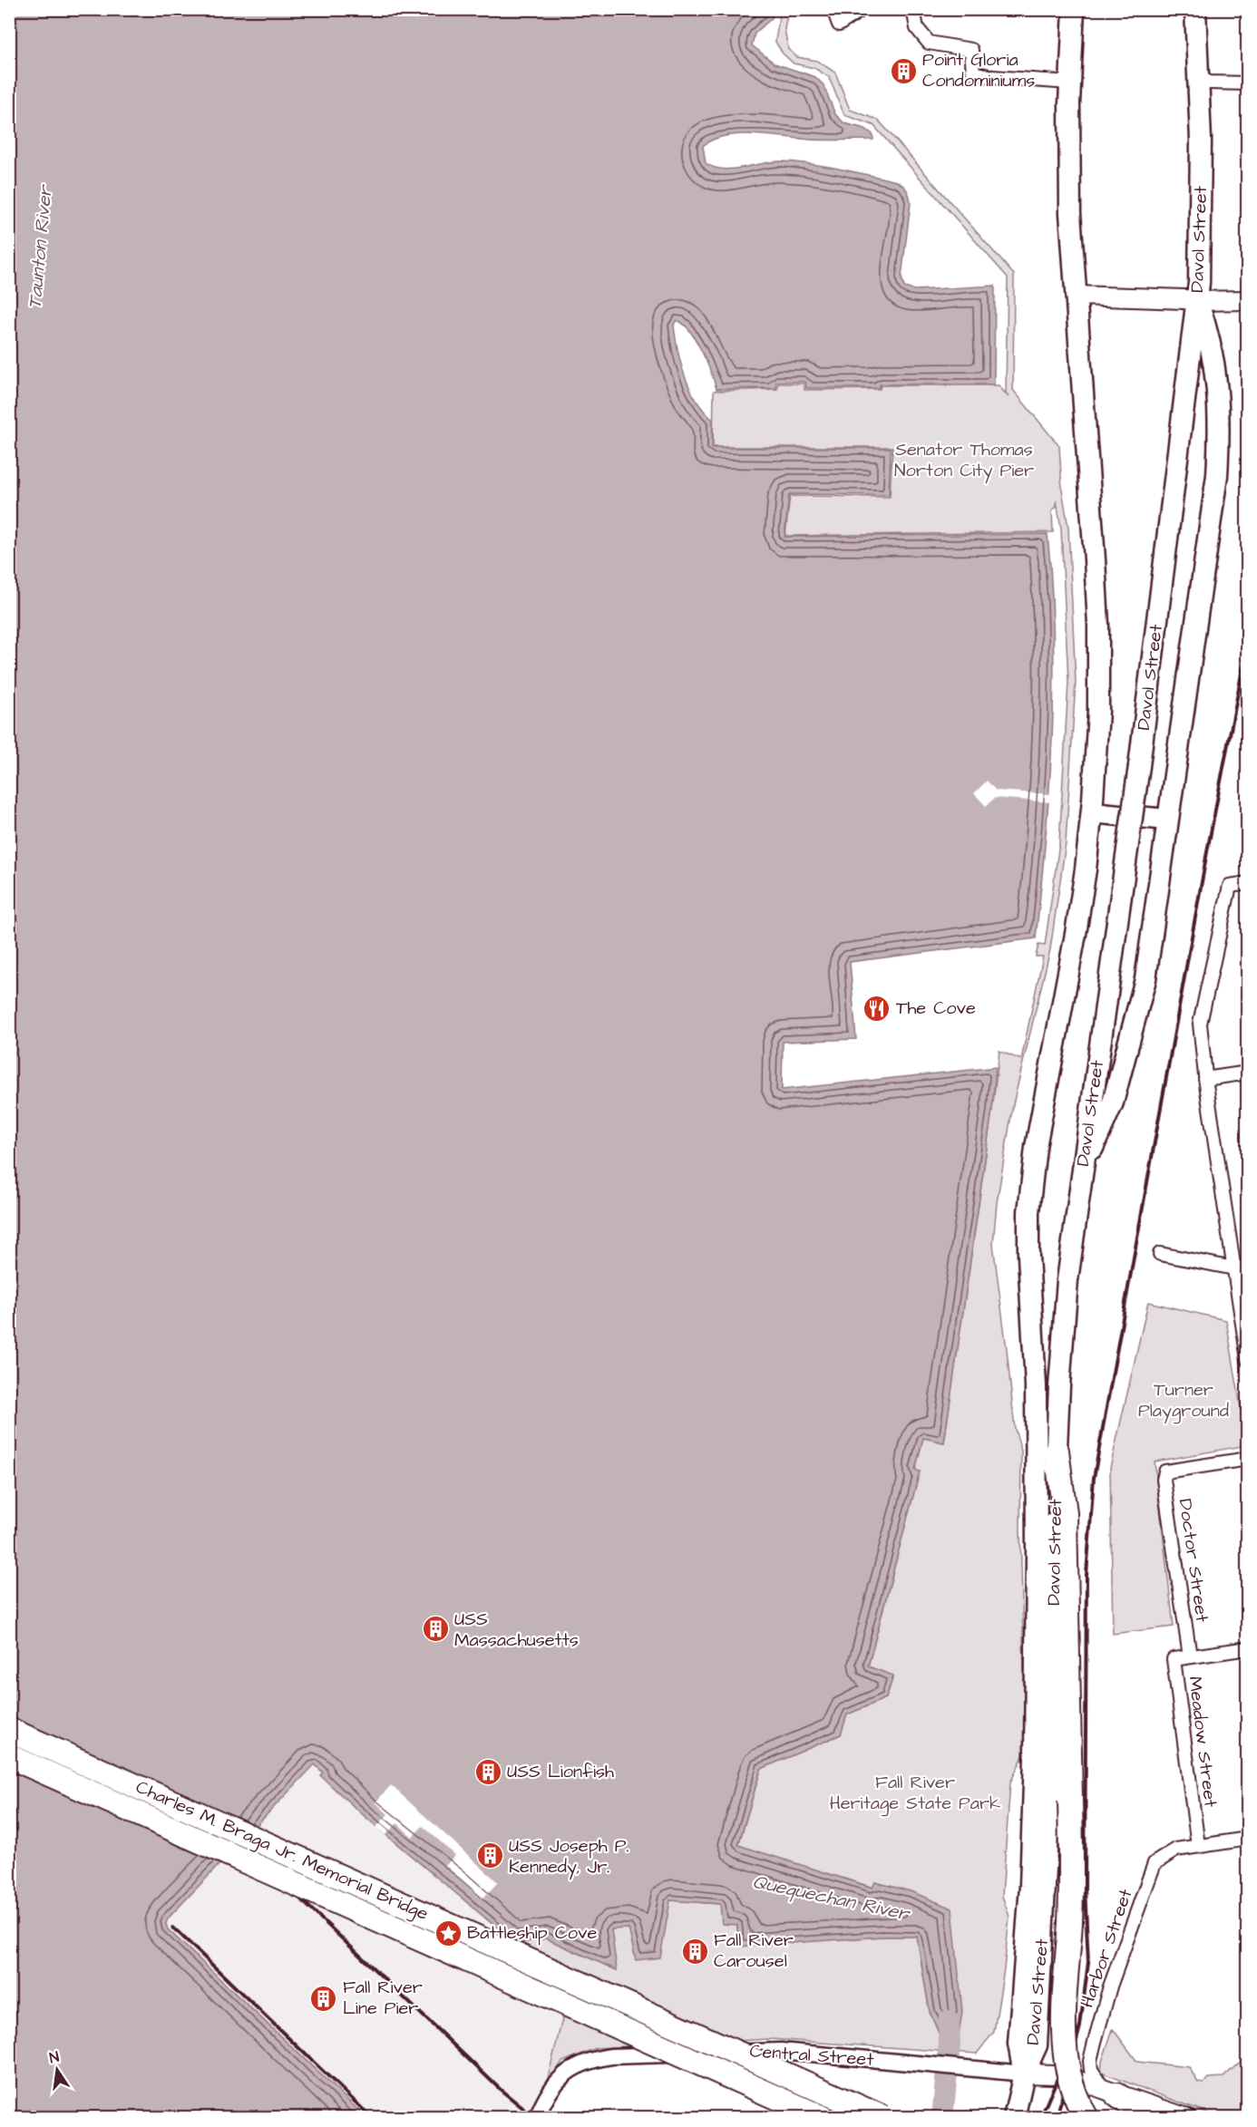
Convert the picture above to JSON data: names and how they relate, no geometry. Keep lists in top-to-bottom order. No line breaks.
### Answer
{"streets":{"highway":["Davol Street","Charles M. Braga Jr. Memorial Bridge"],"main road":["Central Street"],"street":["Doctor Street","Meadow Street","Harbor Street"]},"crossings":[["Davol Street","Central Street"],["Doctor Street","Meadow Street"],["Meadow Street","Harbor Street"]],"water":["Taunton River","Quequechan River"],"parks":["Senator Thomas Norton City Pier","Turner Playground","Fall River Heritage State Park"],"places":{"building":["Point Gloria Condominiums","USS Massachusetts","USS Lionfish","USS Joseph P. Kennedy, Jr.","Fall River Carousel","Fall River Line Pier"],"restaurant":["The Cove"],"place":["Battleship Cove"]},"north":"top"}
